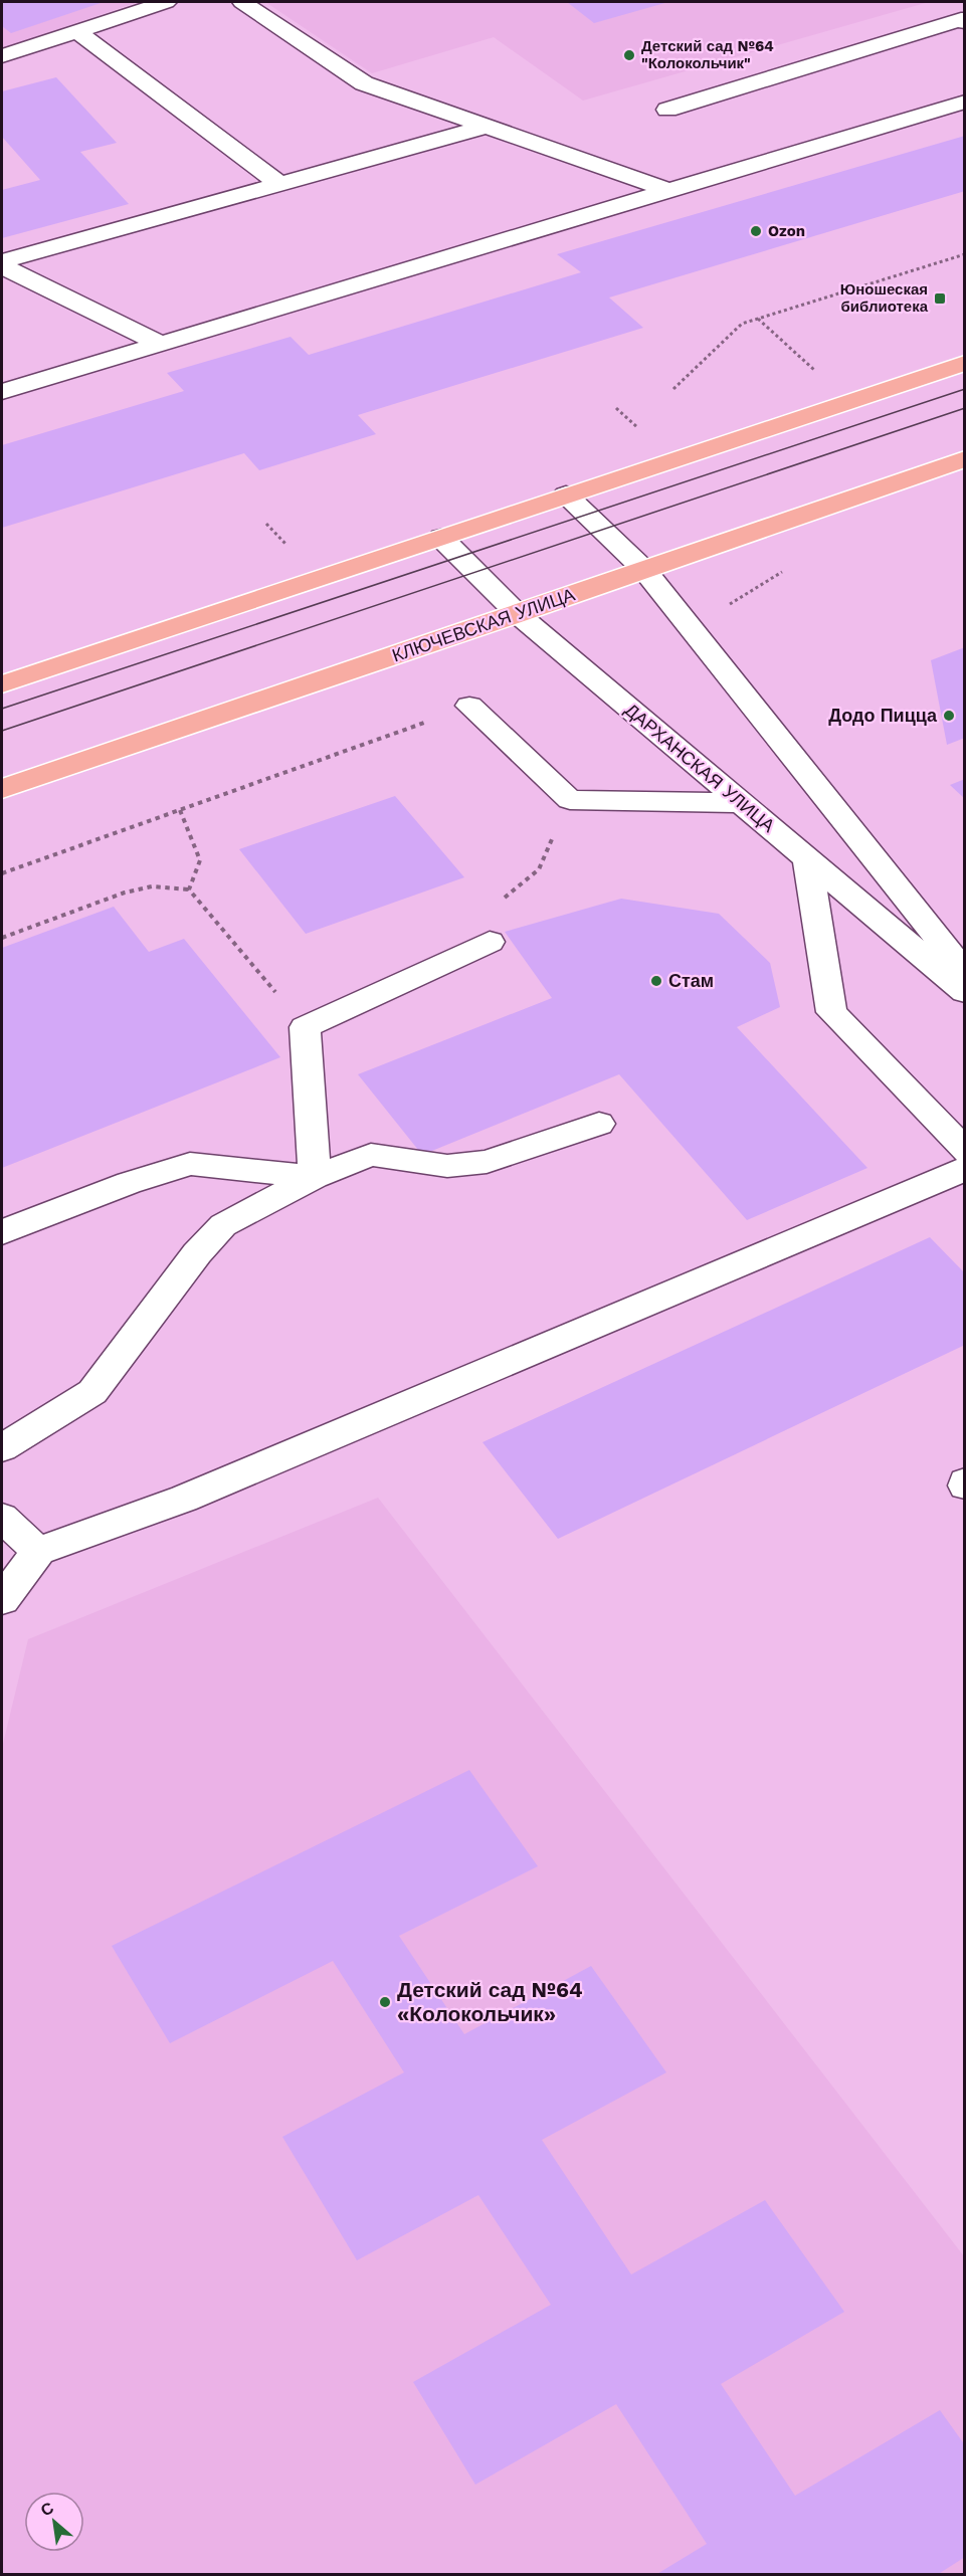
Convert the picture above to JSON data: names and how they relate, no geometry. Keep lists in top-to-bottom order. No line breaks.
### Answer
{"streets":{"main road":["КЛЮЧЕВСКАЯ УЛИЦА"],"street":["ДАРХАНСКАЯ УЛИЦА"]},"crossings":[["КЛЮЧЕВСКАЯ УЛИЦА","ДАРХАНСКАЯ УЛИЦА"]],"places":{"other":["Детский сад №64 \"Колокольчик\"","Ozon","Додо Пицца","Стам","Детский сад №64 «Колокольчик»"],"transit":["Юношеская библиотека"]},"north":"top left"}
